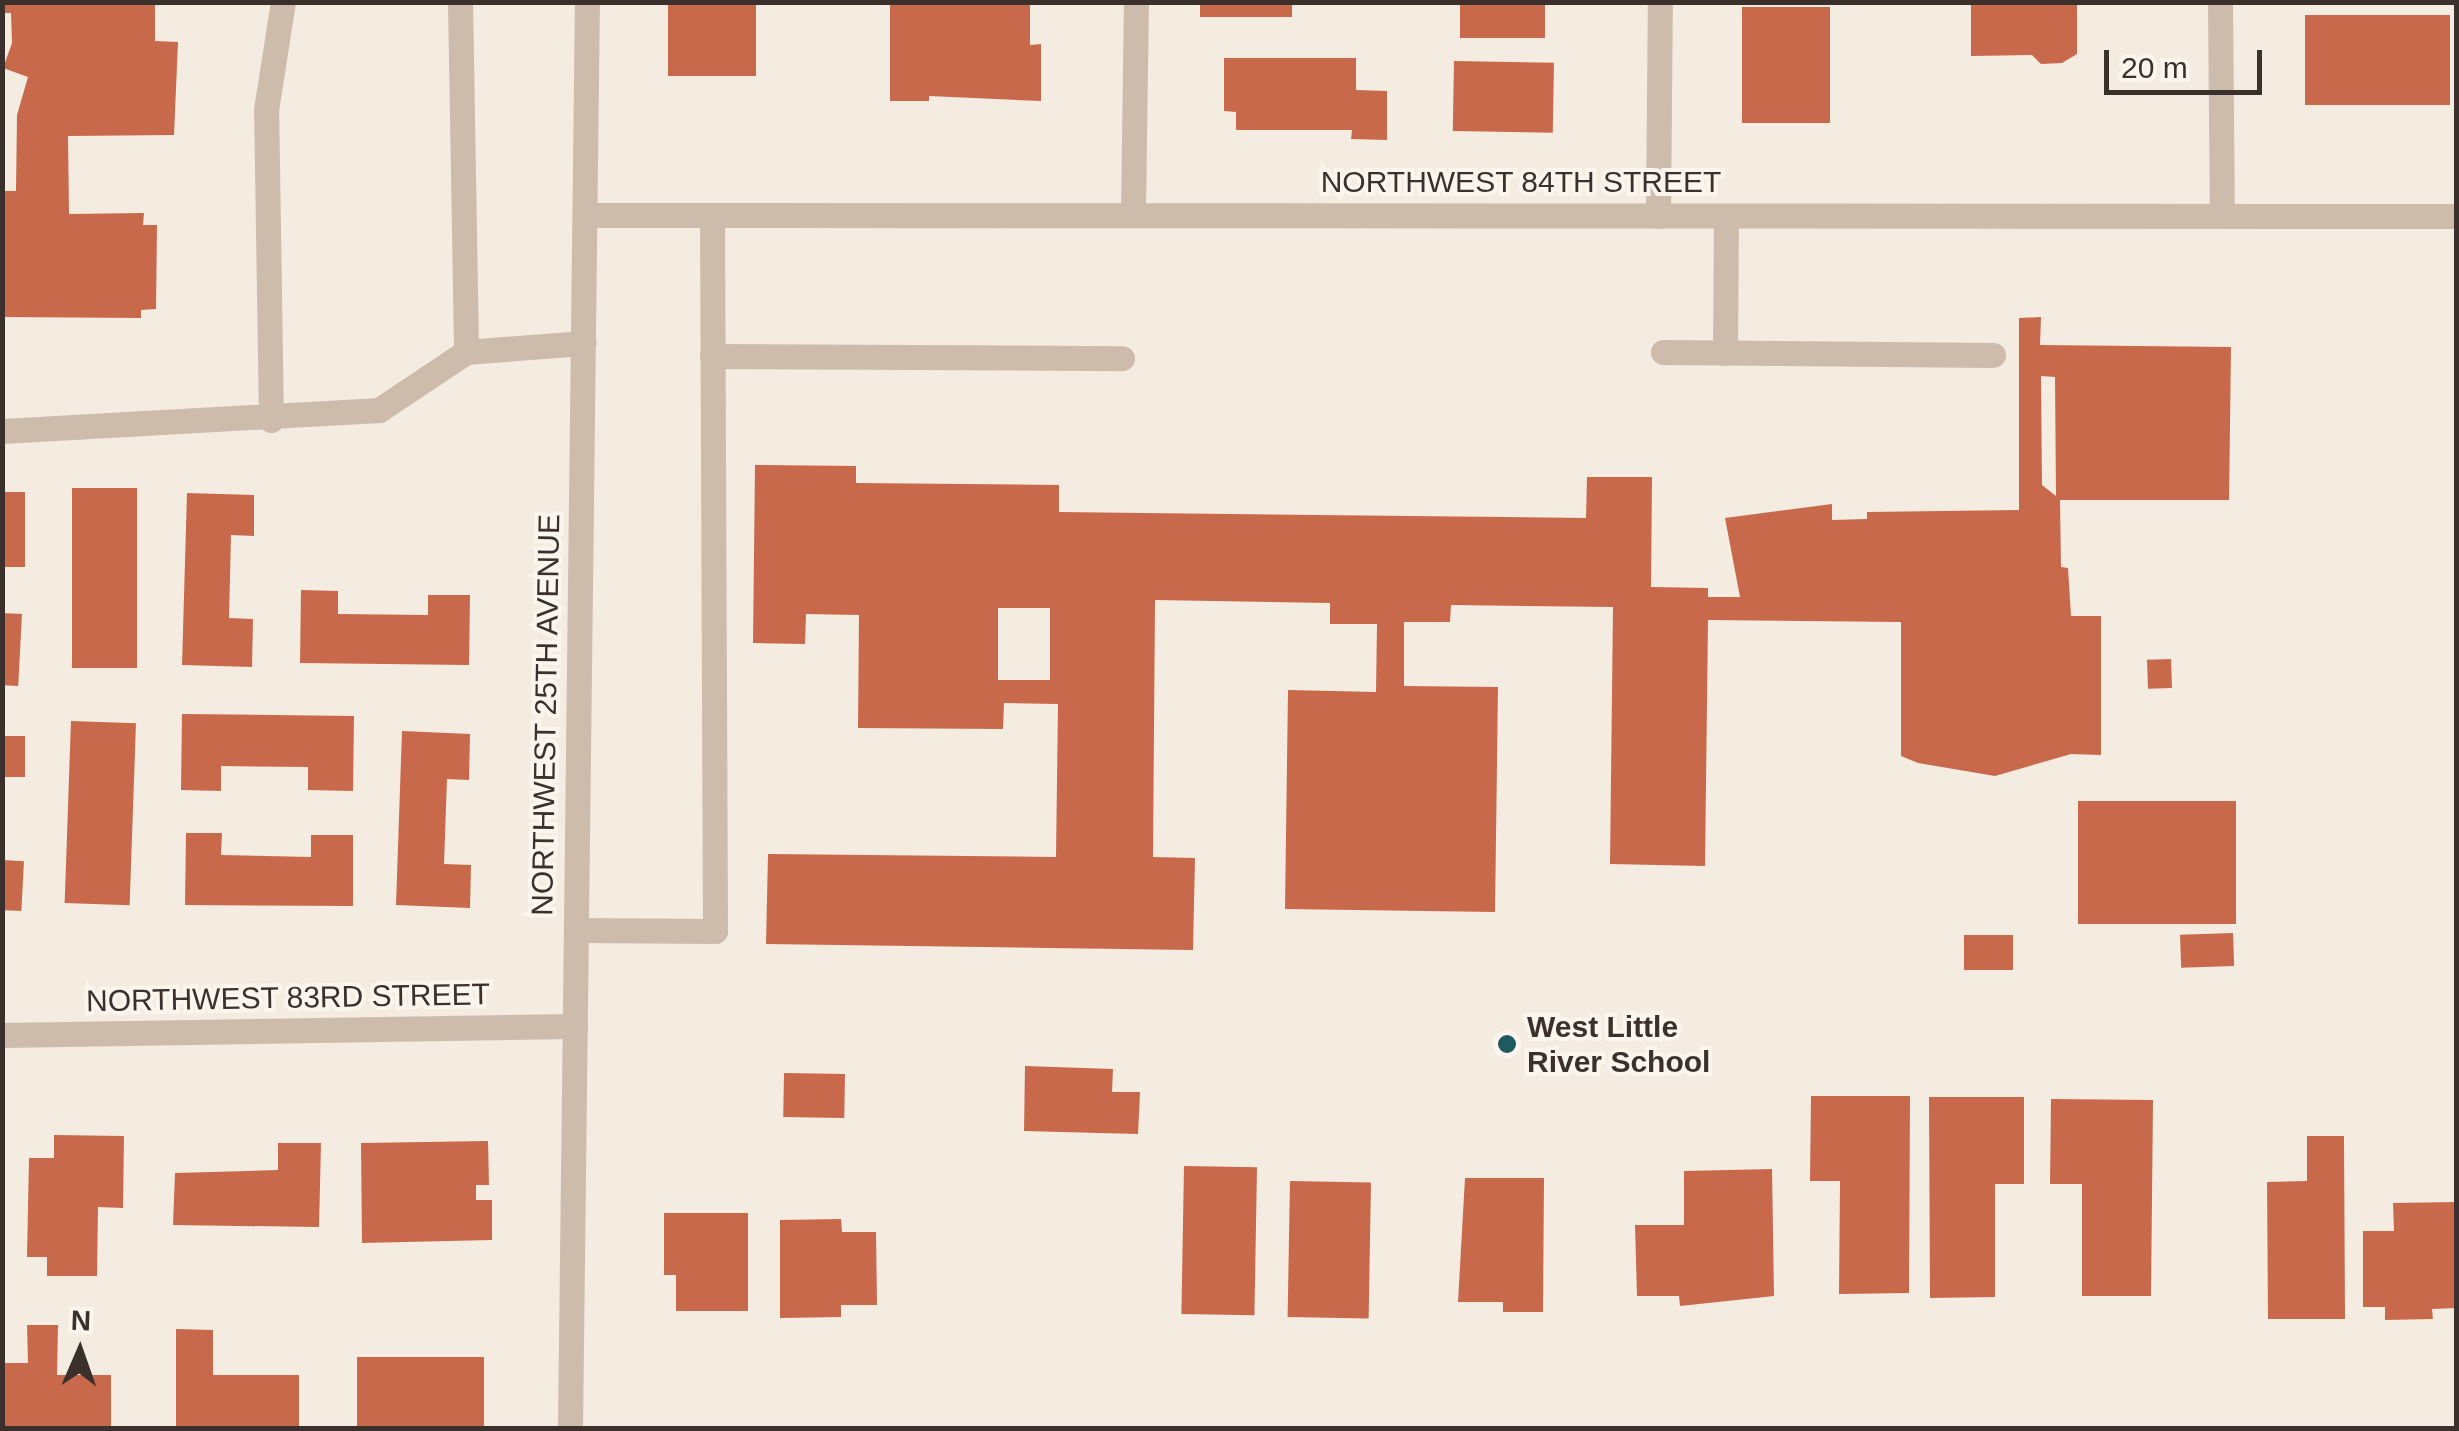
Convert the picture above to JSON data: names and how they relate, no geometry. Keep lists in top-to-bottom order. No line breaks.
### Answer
{"streets":{"street":["NORTHWEST 84TH STREET","NORTHWEST 25TH AVENUE","NORTHWEST 83RD STREET"]},"crossings":[["NORTHWEST 84TH STREET","NORTHWEST 25TH AVENUE"],["NORTHWEST 25TH AVENUE","NORTHWEST 83RD STREET"]],"places":["West Little River School"],"scale_bar":"20 m","north":"top"}
